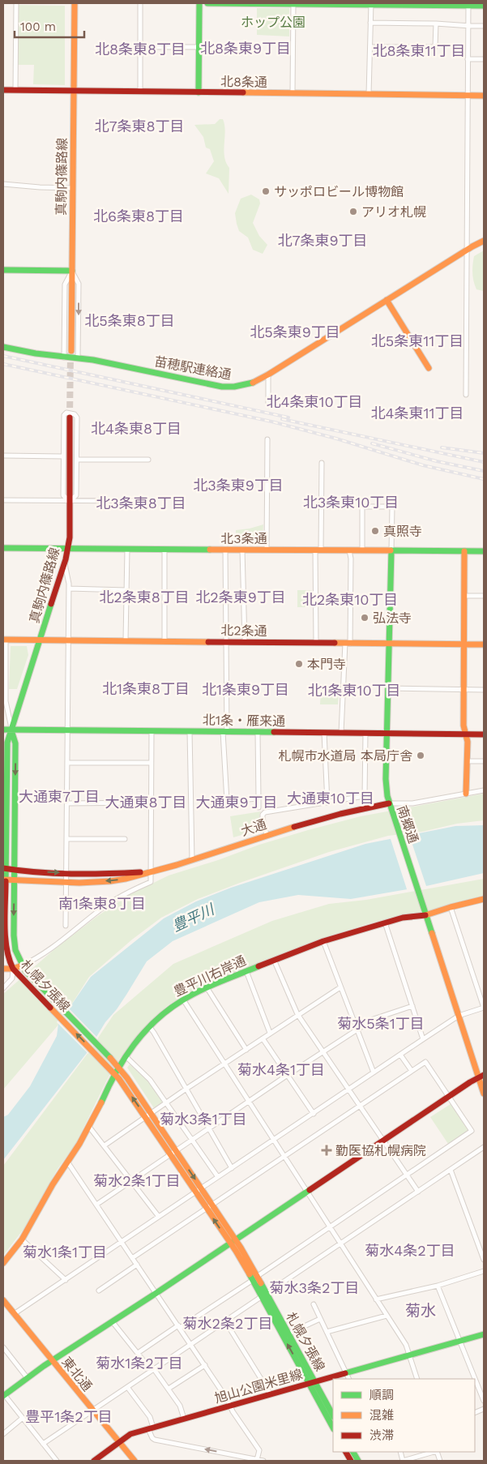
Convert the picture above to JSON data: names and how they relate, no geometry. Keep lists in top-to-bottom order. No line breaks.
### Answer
{"streets":{"main road":["北8条通","真駒内篠路線","苗穂駅連絡通","北3条通","北2条通","北1条・雁来通","南郷通","大通","豊平川右岸通","札幌夕張線","東北通","旭山公園米里線"]},"crossings":[["北8条通","真駒内篠路線"],["真駒内篠路線","北3条通"],["真駒内篠路線","北2条通"],["真駒内篠路線","北1条・雁来通"],["真駒内篠路線","札幌夕張線"],["北3条通","南郷通"],["北2条通","南郷通"],["北1条・雁来通","南郷通"],["北1条・雁来通","札幌夕張線"],["南郷通","大通"],["南郷通","豊平川右岸通"],["大通","札幌夕張線"],["豊平川右岸通","札幌夕張線"],["札幌夕張線","旭山公園米里線"],["東北通","旭山公園米里線"]],"districts":["北8条東9丁目","北8条東8丁目","北8条東11丁目","北7条東8丁目","北6条東8丁目","北7条東9丁目","北5条東8丁目","北5条東9丁目","北5条東11丁目","北4条東10丁目","北4条東11丁目","北4条東8丁目","北3条東9丁目","北3条東10丁目","北3条東8丁目","北2条東8丁目","北2条東9丁目","北2条東10丁目","北1条東8丁目","北1条東9丁目","北1条東10丁目","大通東7丁目","大通東10丁目","大通東8丁目","大通東9丁目","南1条東8丁目","菊水5条1丁目","菊水4条1丁目","菊水3条1丁目","菊水2条1丁目","菊水4条2丁目","菊水1条1丁目","菊水3条2丁目","菊水","菊水2条2丁目","菊水1条2丁目","豊平1条2丁目"],"water":["豊平川"],"parks":["ホップ公園"],"places":{"other":["サッポロビール博物館","アリオ札幌","真照寺","弘法寺","本門寺","札幌市水道局 本局庁舎"],"health":["勤医協札幌病院"]},"legend":["順調","混雑","渋滞"],"scale_bar":"100 m"}
